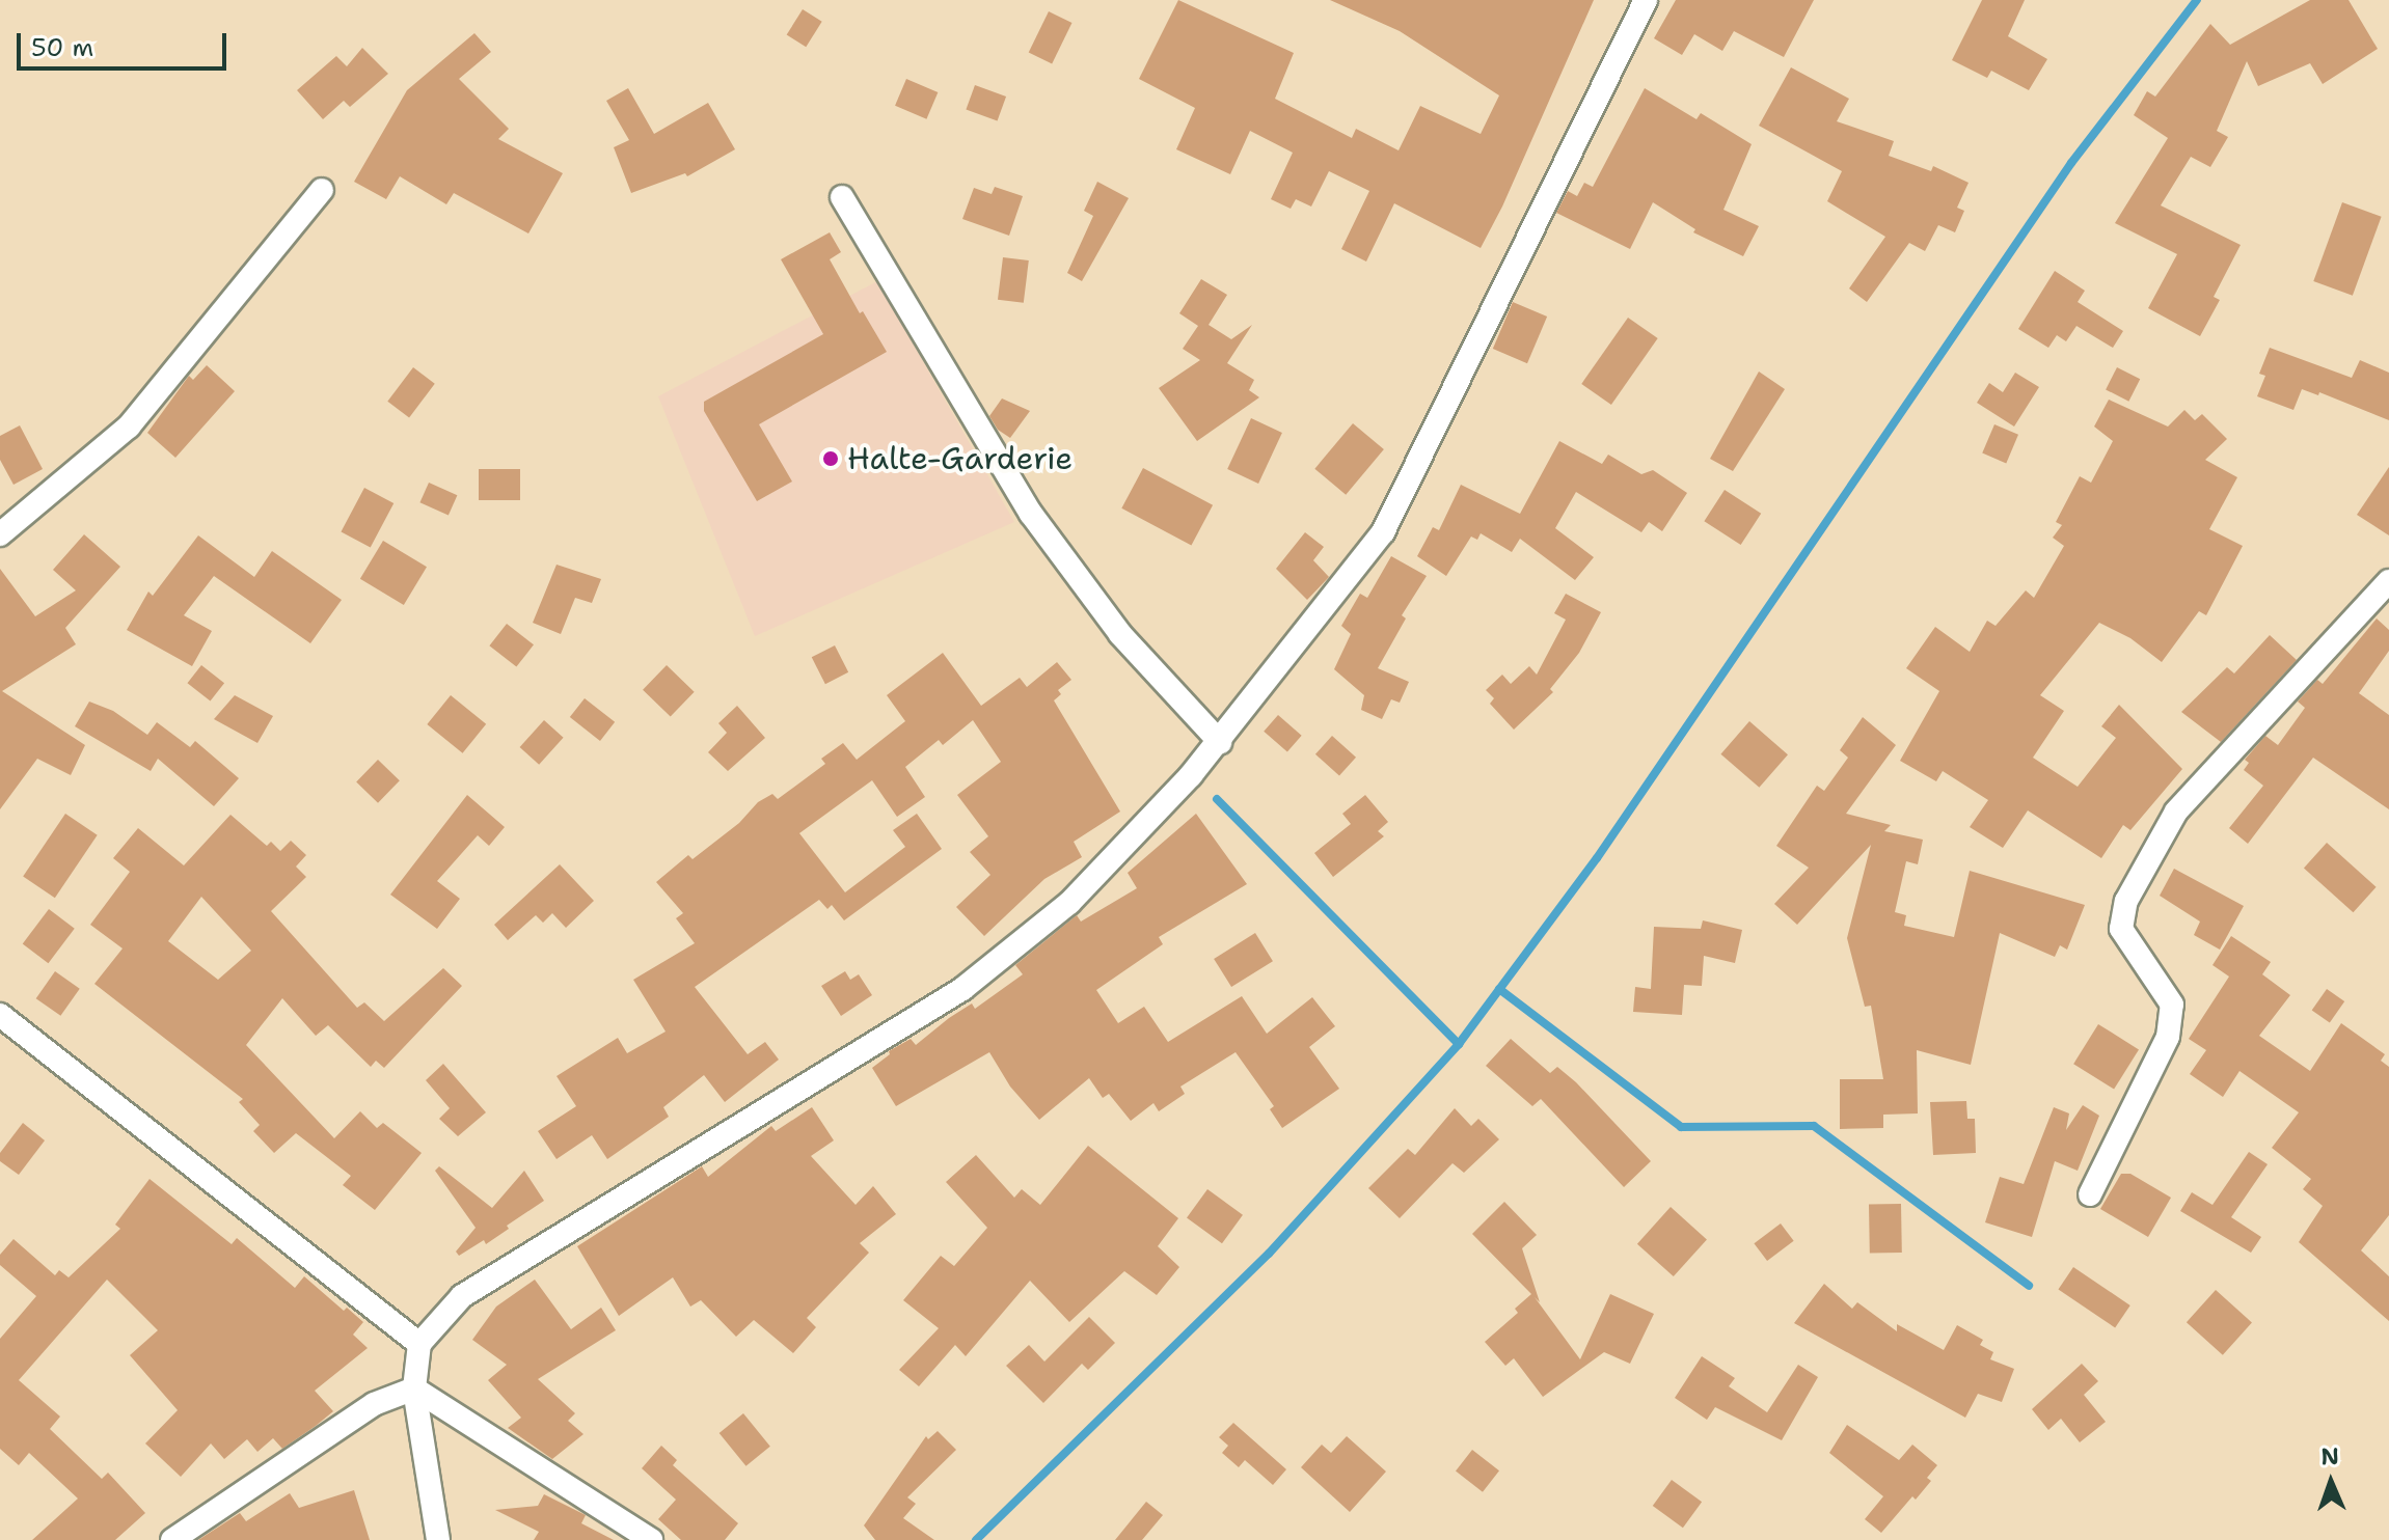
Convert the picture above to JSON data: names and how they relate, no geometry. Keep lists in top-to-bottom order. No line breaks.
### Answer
{"places":["Halte-Garderie"],"scale_bar":"50 m","north":"top"}
